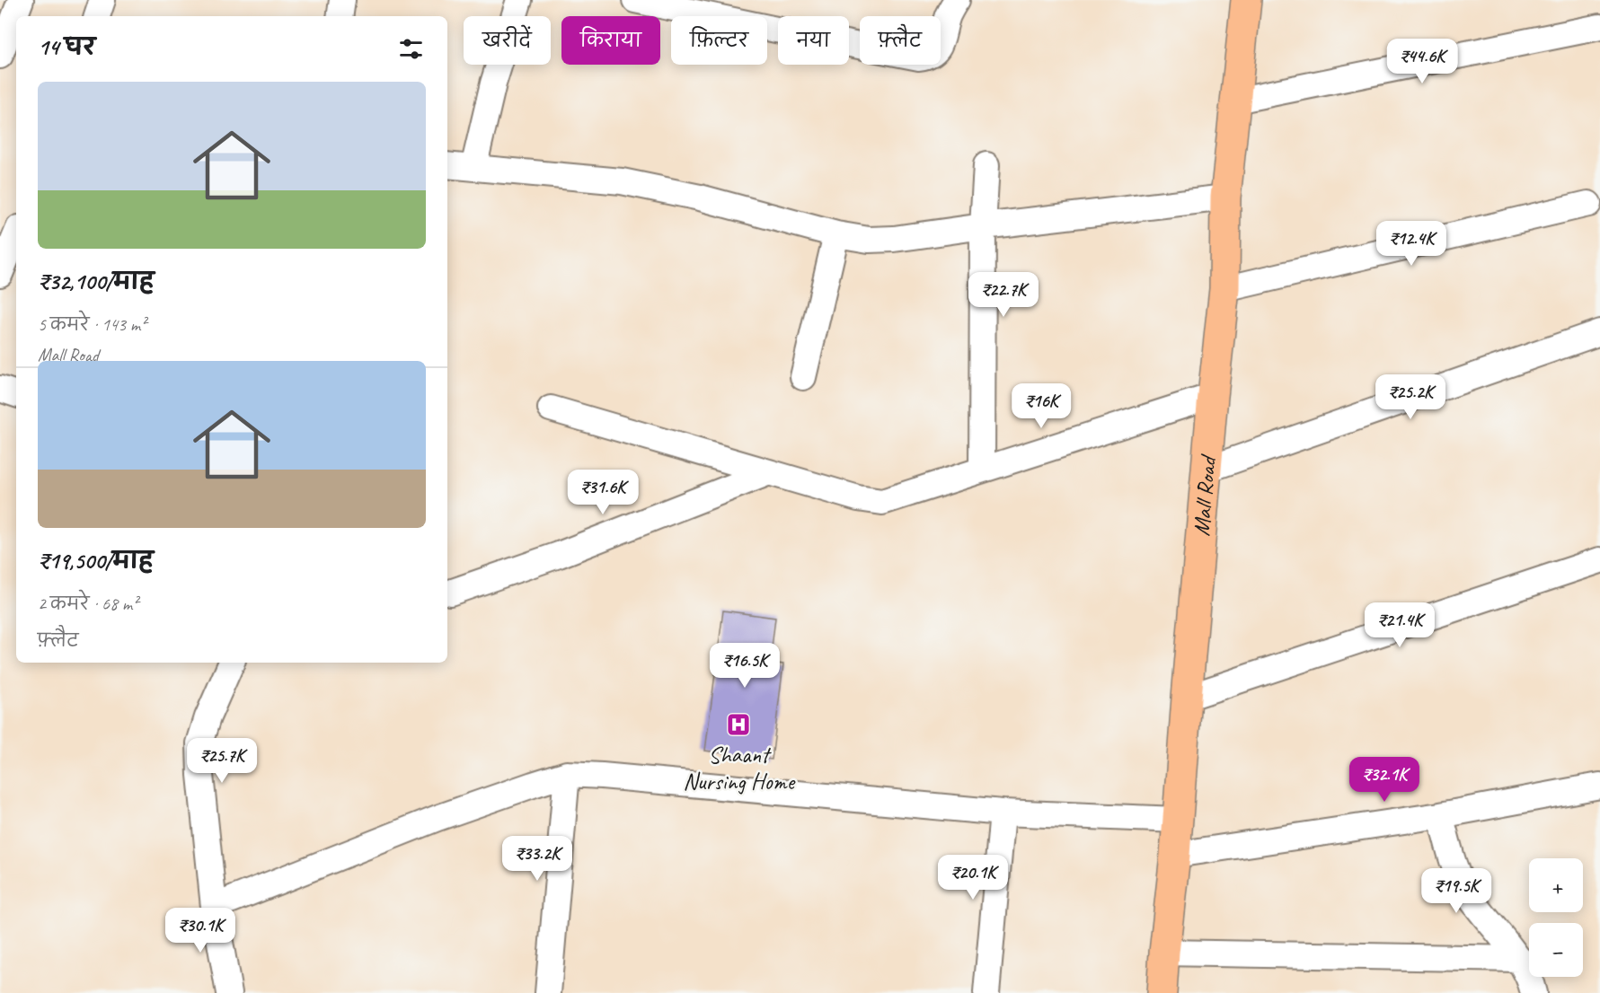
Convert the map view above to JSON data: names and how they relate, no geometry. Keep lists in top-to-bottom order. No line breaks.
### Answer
{"streets":{"main road":["Mall Road"]},"places":{"hospital":["Shaant Nursing Home"]},"page":{"chip":["खरीदें","किराया","फ़िल्टर","नया","फ़्लैट"],"heading":"14 घर","price":["₹44.6K","₹12.4K","₹22.7K","₹25.2K","₹16K","₹31.6K","₹21.4K","₹16.5K","₹25.7K","₹32.1K","₹33.2K","₹20.1K","₹19.5K","₹30.1K"],"list":[{"name":"₹32,100/माह","note":"5 कमरे · 143 m² · Mall Road"},{"name":"₹19,500/माह","note":"2 कमरे · 68 m² · फ़्लैट"}],"map_buttons":["+","−"]}}
